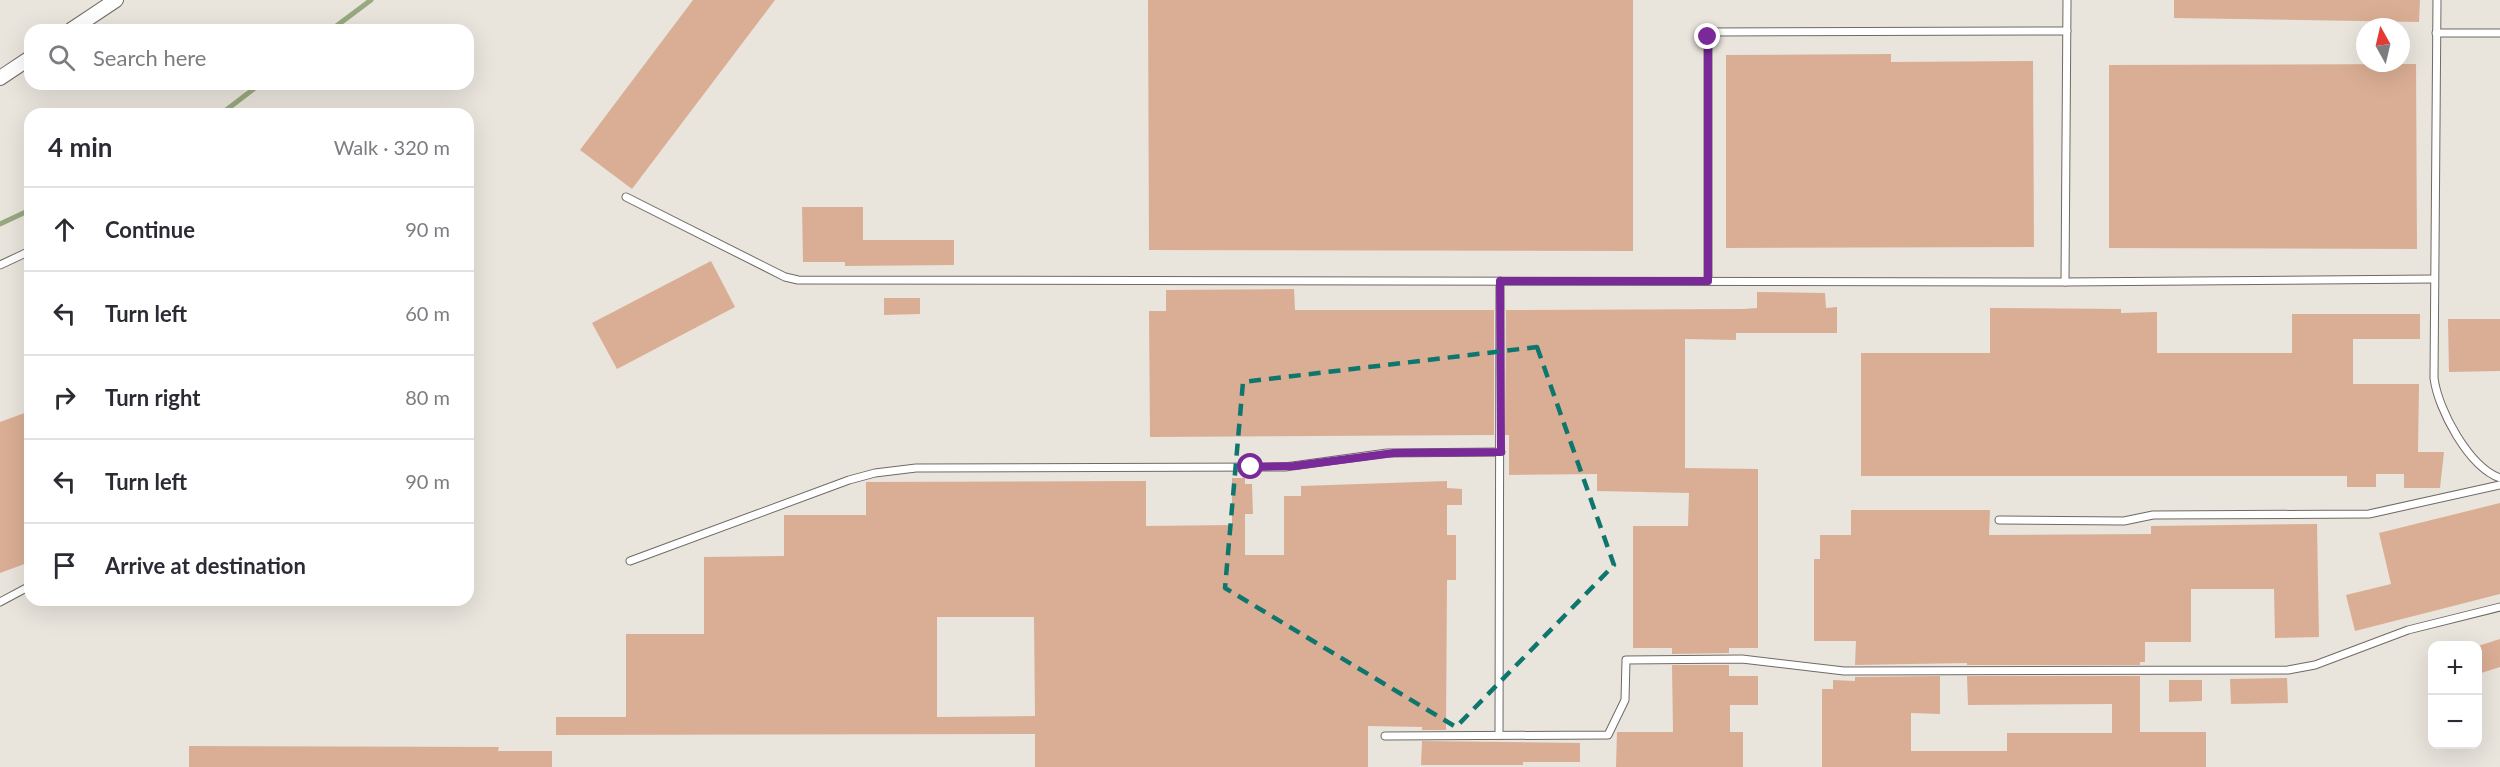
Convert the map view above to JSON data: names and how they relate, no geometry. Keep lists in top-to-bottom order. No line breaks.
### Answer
{"north":"top","page":{"search":"Search here","heading":["4 min","Walk · 320 m"],"list":[["Continue","90 m"],["Turn left","60 m"],["Turn right","80 m"],["Turn left","90 m"],"Arrive at destination"],"map_buttons":["+","−"]}}
